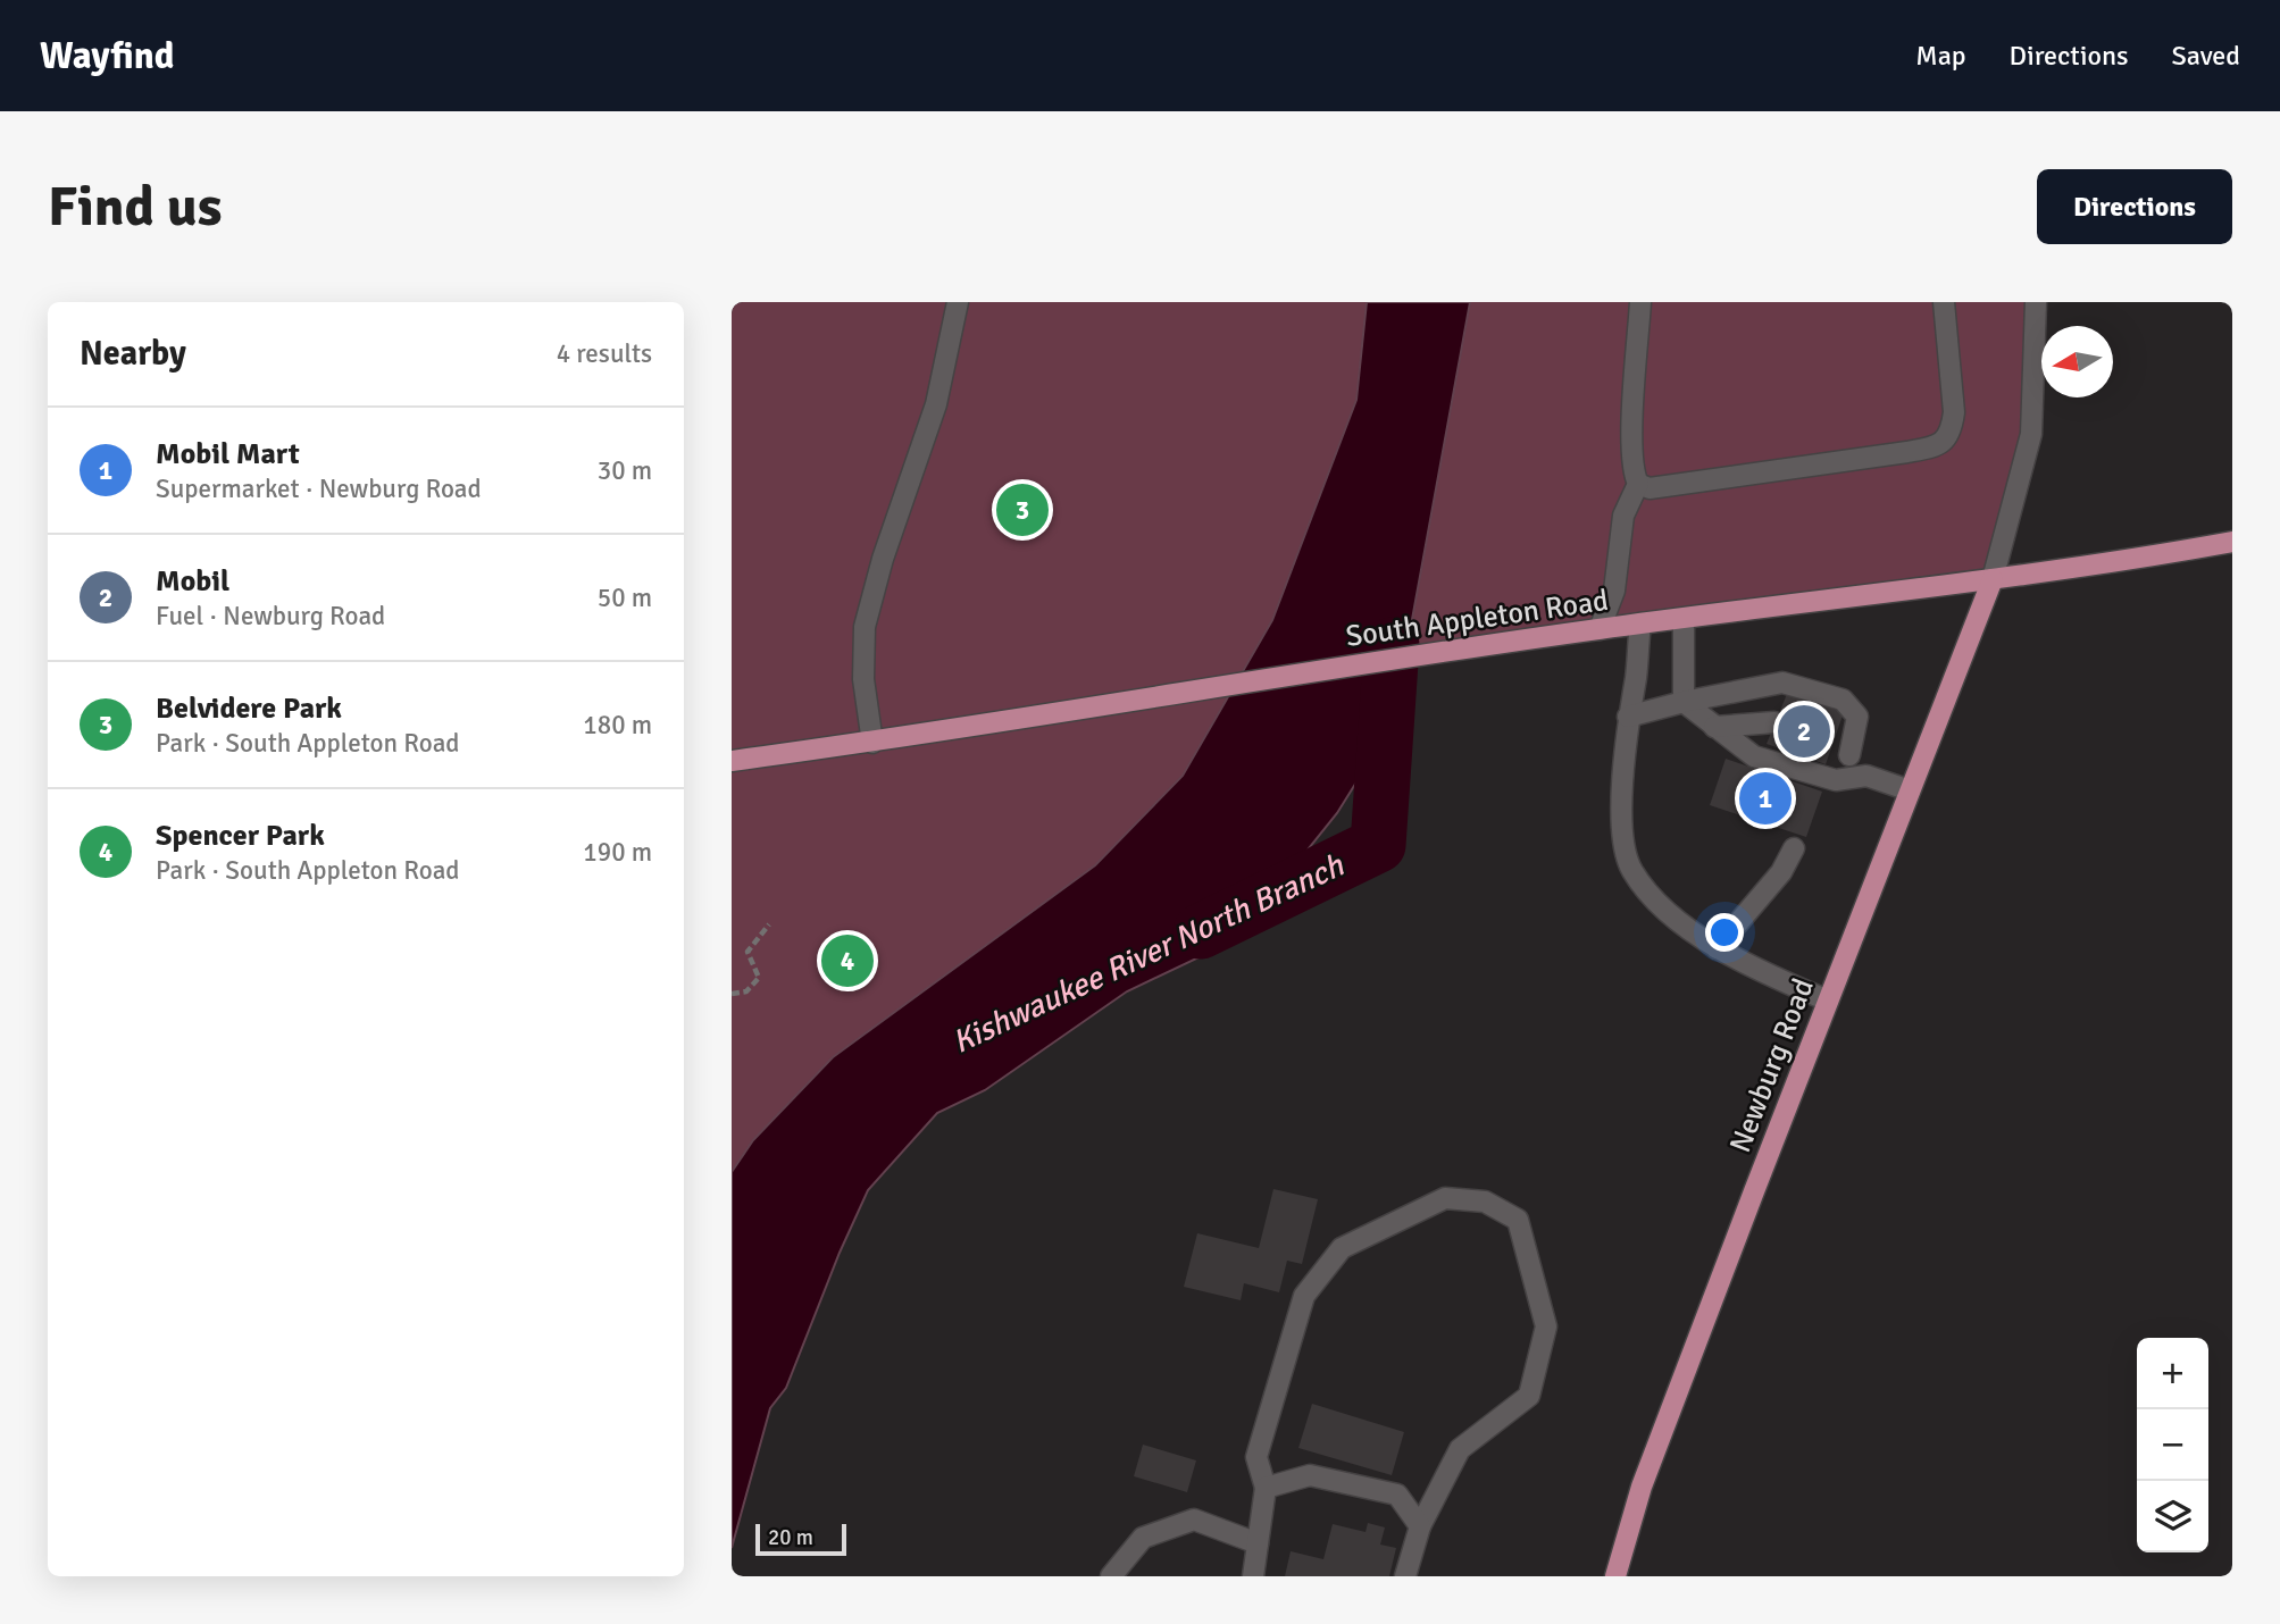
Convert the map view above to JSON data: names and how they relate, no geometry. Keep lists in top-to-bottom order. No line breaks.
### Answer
{"streets":{"main road":["South Appleton Road","Newburg Road"]},"crossings":[["South Appleton Road","Newburg Road"]],"water":["Kishwaukee River North Branch"],"scale_bar":"20 m","north":"left","page":{"header":"Wayfind","nav":["Map","Directions","Saved"],"buttons":"Directions","title":"Find us","heading":["Nearby","4 results"],"list":[{"mark":"1","name":"Mobil Mart","note":"Supermarket · Newburg Road","value":"30 m"},{"mark":"2","name":"Mobil","note":"Fuel · Newburg Road","value":"50 m"},{"mark":"3","name":"Belvidere Park","note":"Park · South Appleton Road","value":"180 m"},{"mark":"4","name":"Spencer Park","note":"Park · South Appleton Road","value":"190 m"}],"pins":["3","2","1","4"],"map_buttons":["+","−"],"scale":"20 m"}}
